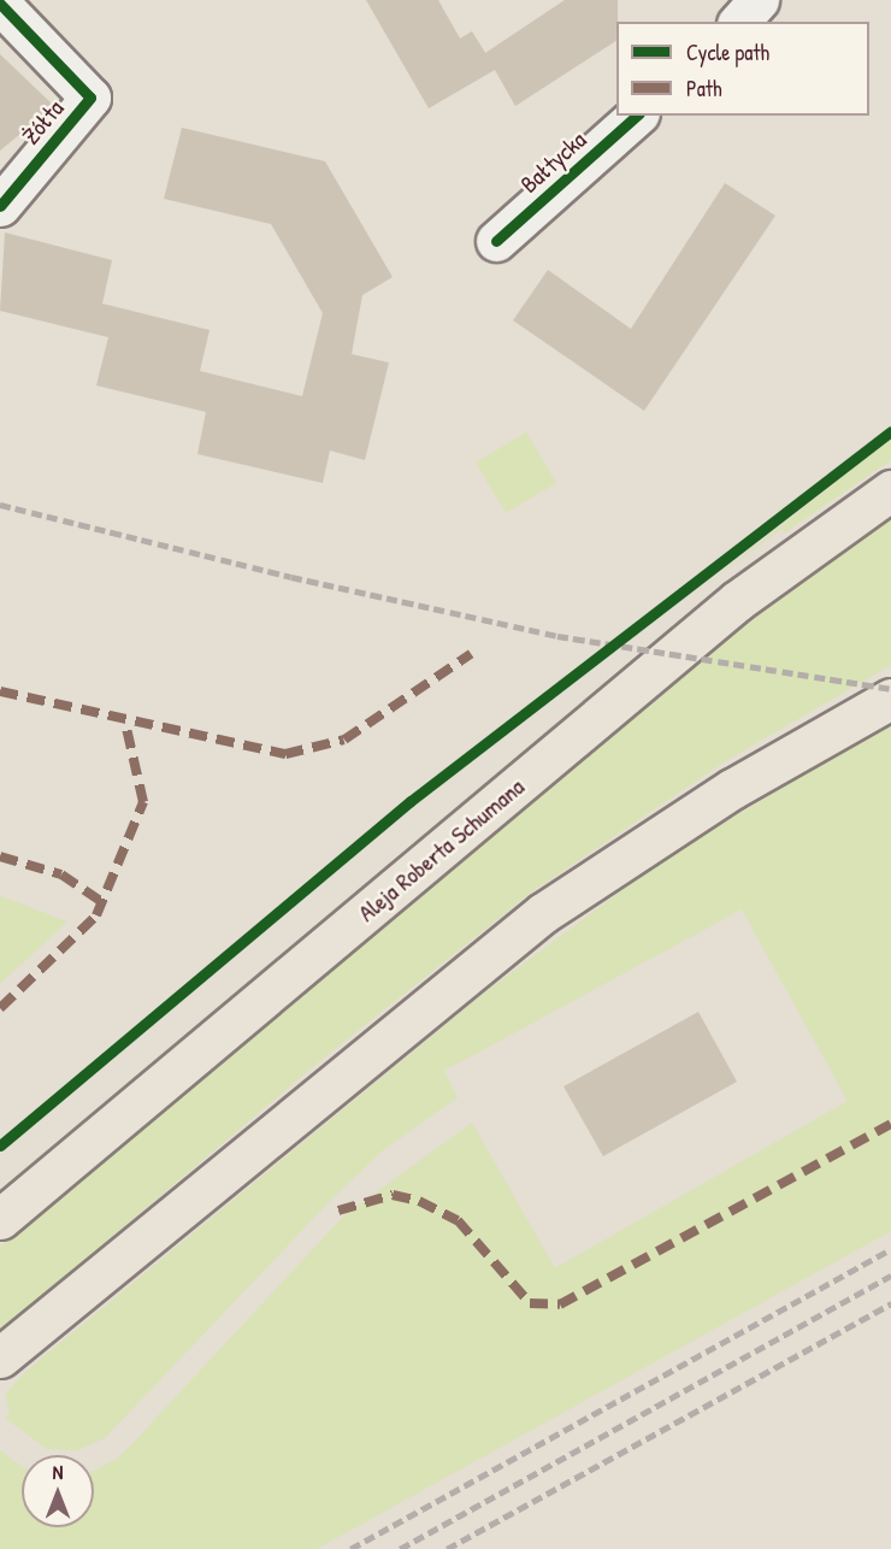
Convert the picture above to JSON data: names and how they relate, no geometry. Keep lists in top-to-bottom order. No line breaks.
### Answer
{"streets":{"main road":["Aleja Roberta Schumana"],"street":["Żółta","Bałtycka"]},"legend":["Cycle path","Path"],"north":"top"}
